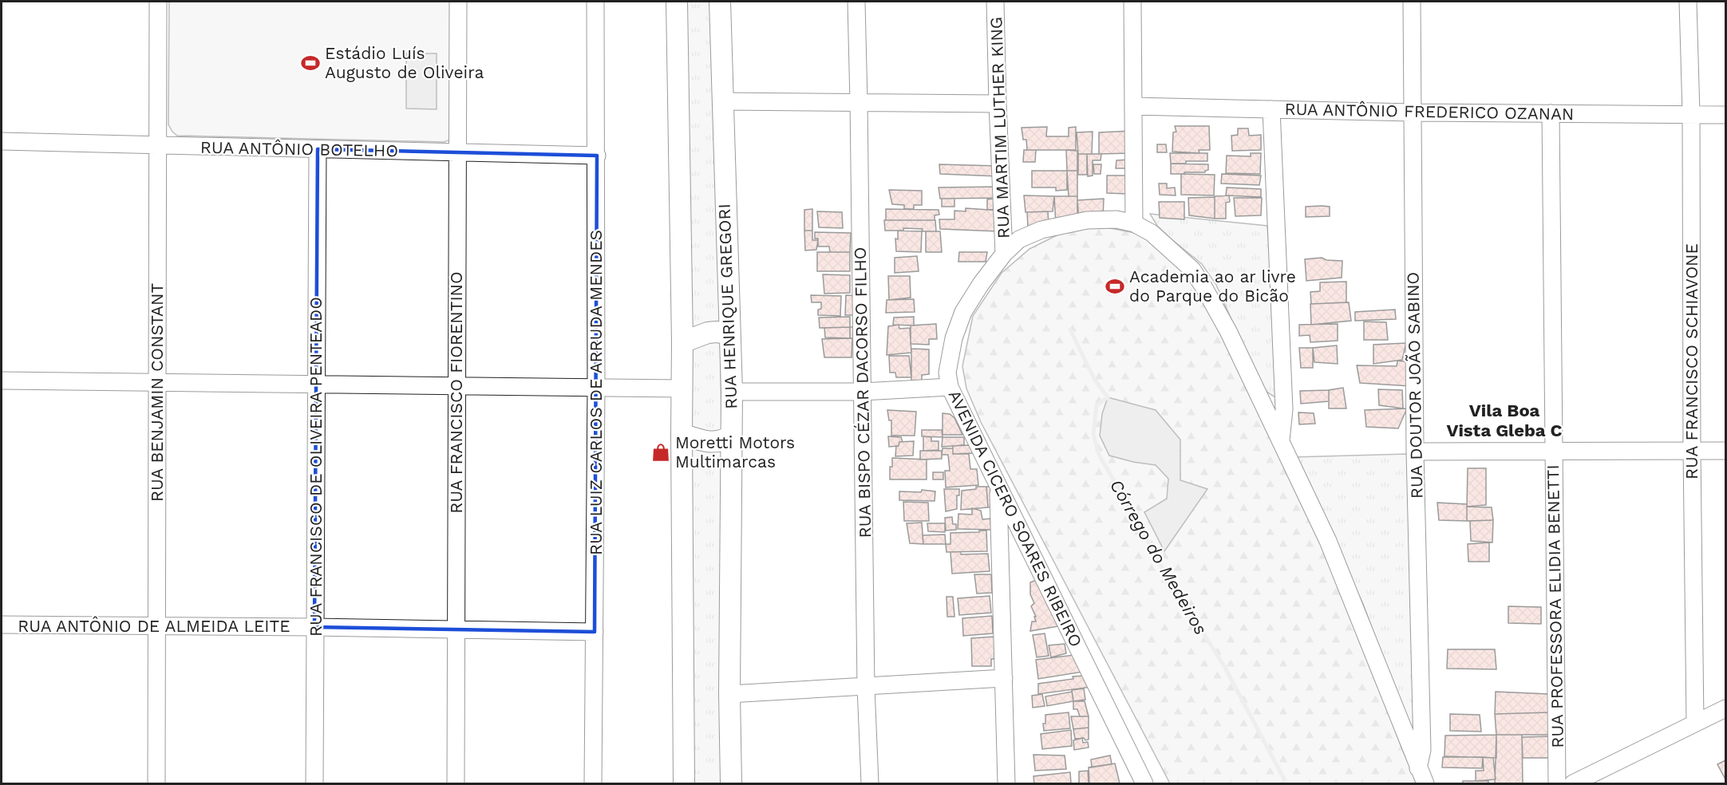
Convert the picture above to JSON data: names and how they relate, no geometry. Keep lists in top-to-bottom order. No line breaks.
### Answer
{"streets":{"main road":["RUA HENRIQUE GREGORI"],"street":["RUA ANTÔNIO FREDERICO OZANAN","RUA MARTIM LUTHER KING","RUA ANTÔNIO BOTELHO","RUA FRANCISCO SCHIAVONE","RUA DOUTOR JOÃO SABINO","RUA BENJAMIN CONSTANT","RUA FRANCISCO FIORENTINO","RUA LUIZ CARLOS DE ARRUDA MENDES","RUA BISPO CÉZAR DACORSO FILHO","RUA FRANCISCO DE OLIVEIRA PENTEADO","AVENIDA CICERO SOARES RIBEIRO","RUA PROFESSORA ELIDIA BENETTI","RUA ANTÔNIO DE ALMEIDA LEITE"]},"crossings":[["RUA ANTÔNIO FREDERICO OZANAN","RUA FRANCISCO SCHIAVONE"],["RUA ANTÔNIO FREDERICO OZANAN","RUA DOUTOR JOÃO SABINO"],["RUA ANTÔNIO FREDERICO OZANAN","RUA PROFESSORA ELIDIA BENETTI"],["RUA MARTIM LUTHER KING","AVENIDA CICERO SOARES RIBEIRO"],["RUA ANTÔNIO BOTELHO","RUA BENJAMIN CONSTANT"],["RUA ANTÔNIO BOTELHO","RUA FRANCISCO FIORENTINO"],["RUA ANTÔNIO BOTELHO","RUA LUIZ CARLOS DE ARRUDA MENDES"],["RUA ANTÔNIO BOTELHO","RUA FRANCISCO DE OLIVEIRA PENTEADO"],["RUA BENJAMIN CONSTANT","RUA ANTÔNIO DE ALMEIDA LEITE"],["RUA FRANCISCO FIORENTINO","RUA ANTÔNIO DE ALMEIDA LEITE"],["RUA LUIZ CARLOS DE ARRUDA MENDES","RUA ANTÔNIO DE ALMEIDA LEITE"],["RUA FRANCISCO DE OLIVEIRA PENTEADO","RUA ANTÔNIO DE ALMEIDA LEITE"]],"districts":["Vila Boa Vista Gleba C"],"water":["Córrego do Medeiros"],"places":{"sports":["Estádio Luís Augusto de Oliveira","Academia ao ar livre do Parque do Bicão"],"shop":["Moretti Motors Multimarcas"]}}
